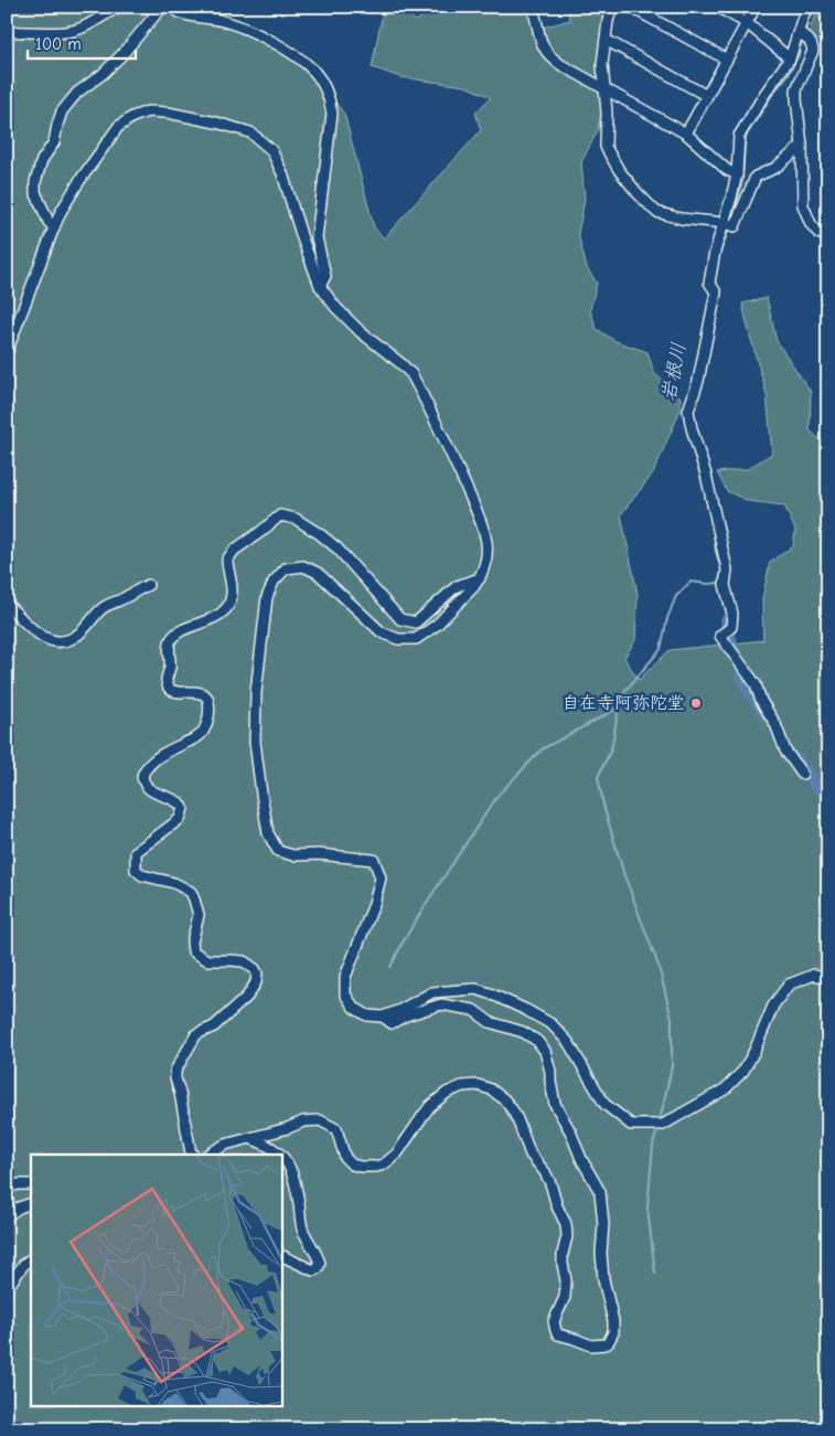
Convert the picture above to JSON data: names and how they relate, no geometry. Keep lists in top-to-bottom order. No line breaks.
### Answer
{"water":["岩根川"],"places":["自在寺阿弥陀堂"],"scale_bar":"100 m"}
